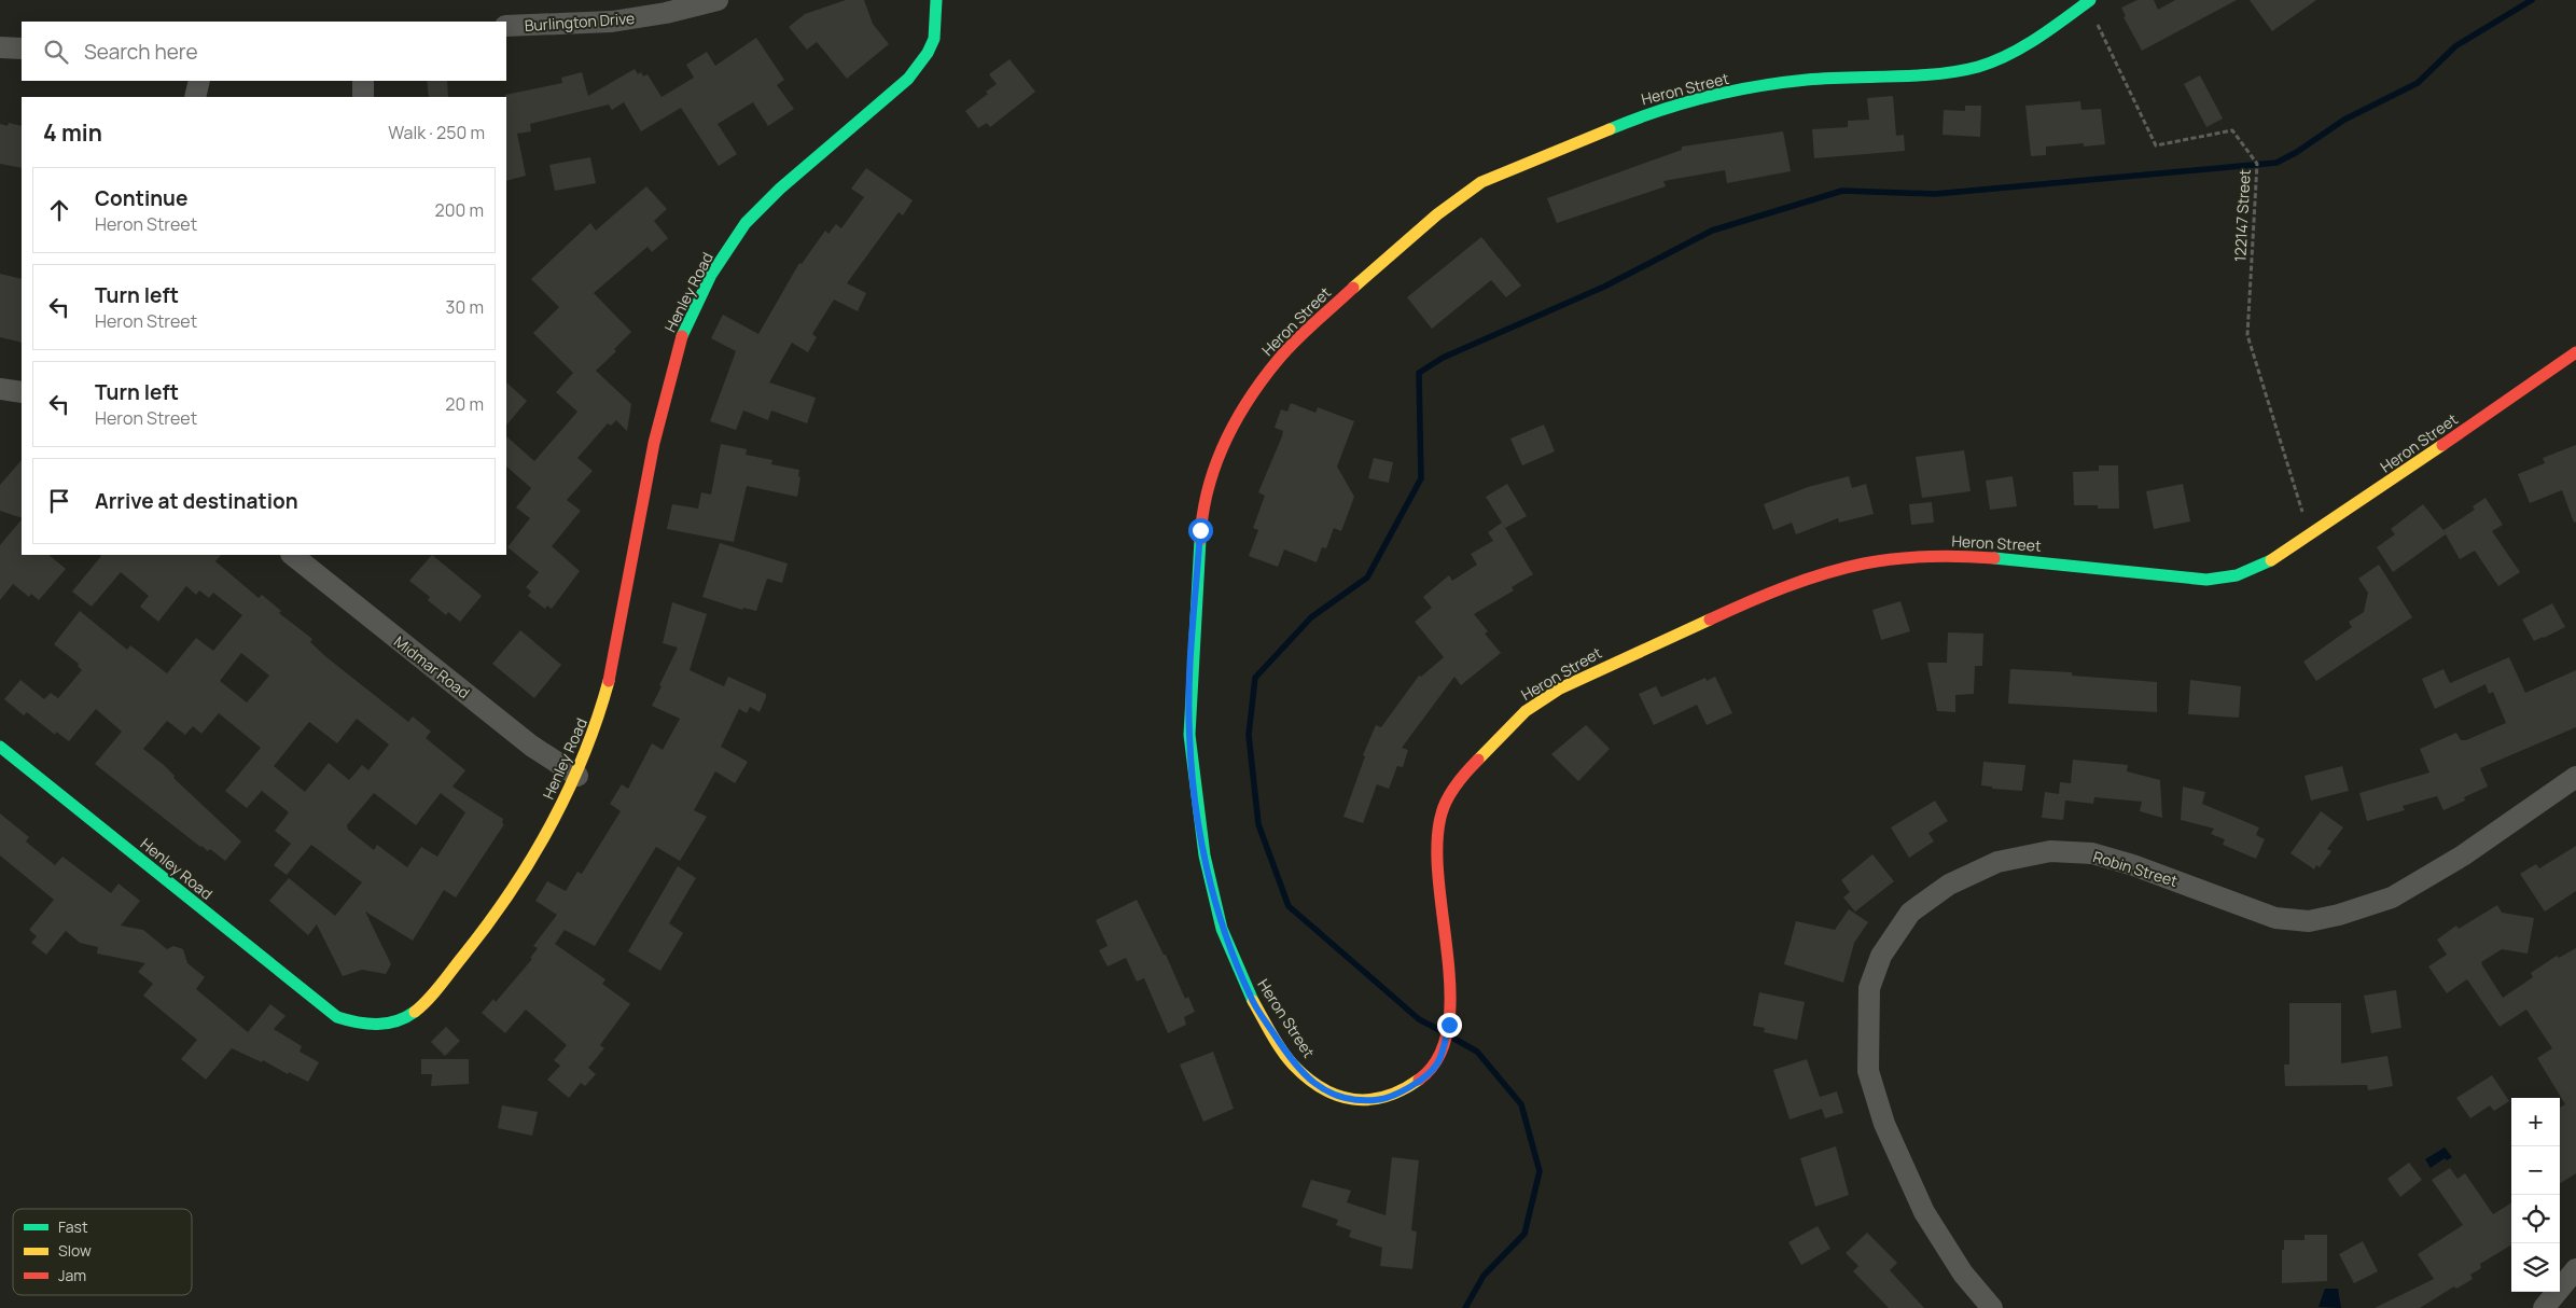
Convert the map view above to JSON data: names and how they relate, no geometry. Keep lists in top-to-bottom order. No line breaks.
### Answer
{"streets":{"street":["Burlington Drive","Heron Street","Henley Road","Midmar Road","Robin Street"],"path":["122147 Street"]},"crossings":[["Heron Street","122147 Street"],["Henley Road","Midmar Road"]],"legend":["Fast","Slow","Jam"],"page":{"search":"Search here","heading":["4 min","Walk · 250 m"],"list":[["Continue","Heron Street","200 m"],["Turn left","Heron Street","30 m"],["Turn left","Heron Street","20 m"],"Arrive at destination"],"map_buttons":["+","−"]}}
